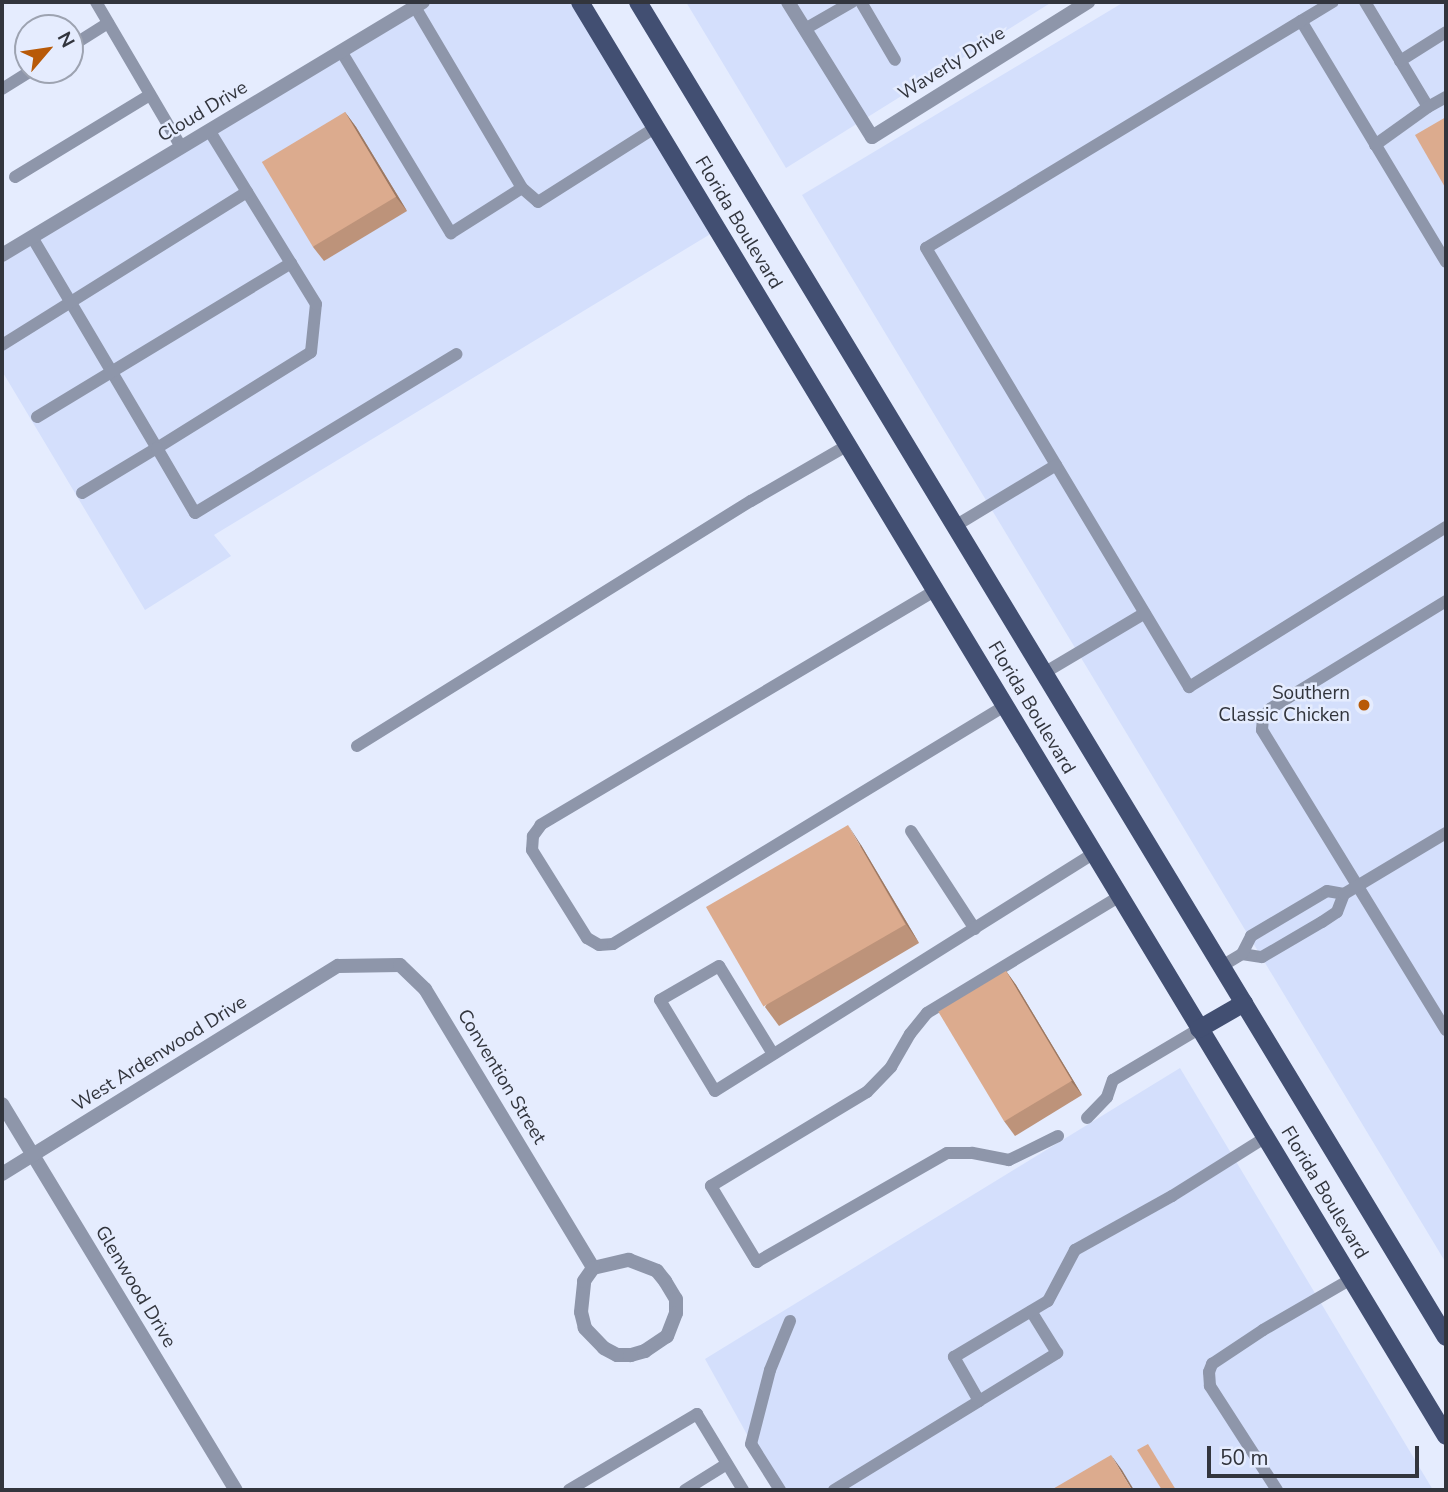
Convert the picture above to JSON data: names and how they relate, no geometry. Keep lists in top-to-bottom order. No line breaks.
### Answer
{"streets":{"main road":["Florida Boulevard"],"street":["Waverly Drive","Cloud Drive","West Ardenwood Drive","Convention Street","Glenwood Drive"]},"crossings":[["West Ardenwood Drive","Convention Street"],["West Ardenwood Drive","Glenwood Drive"]],"places":["Southern Classic Chicken"],"scale_bar":"50 m","north":"top right"}
